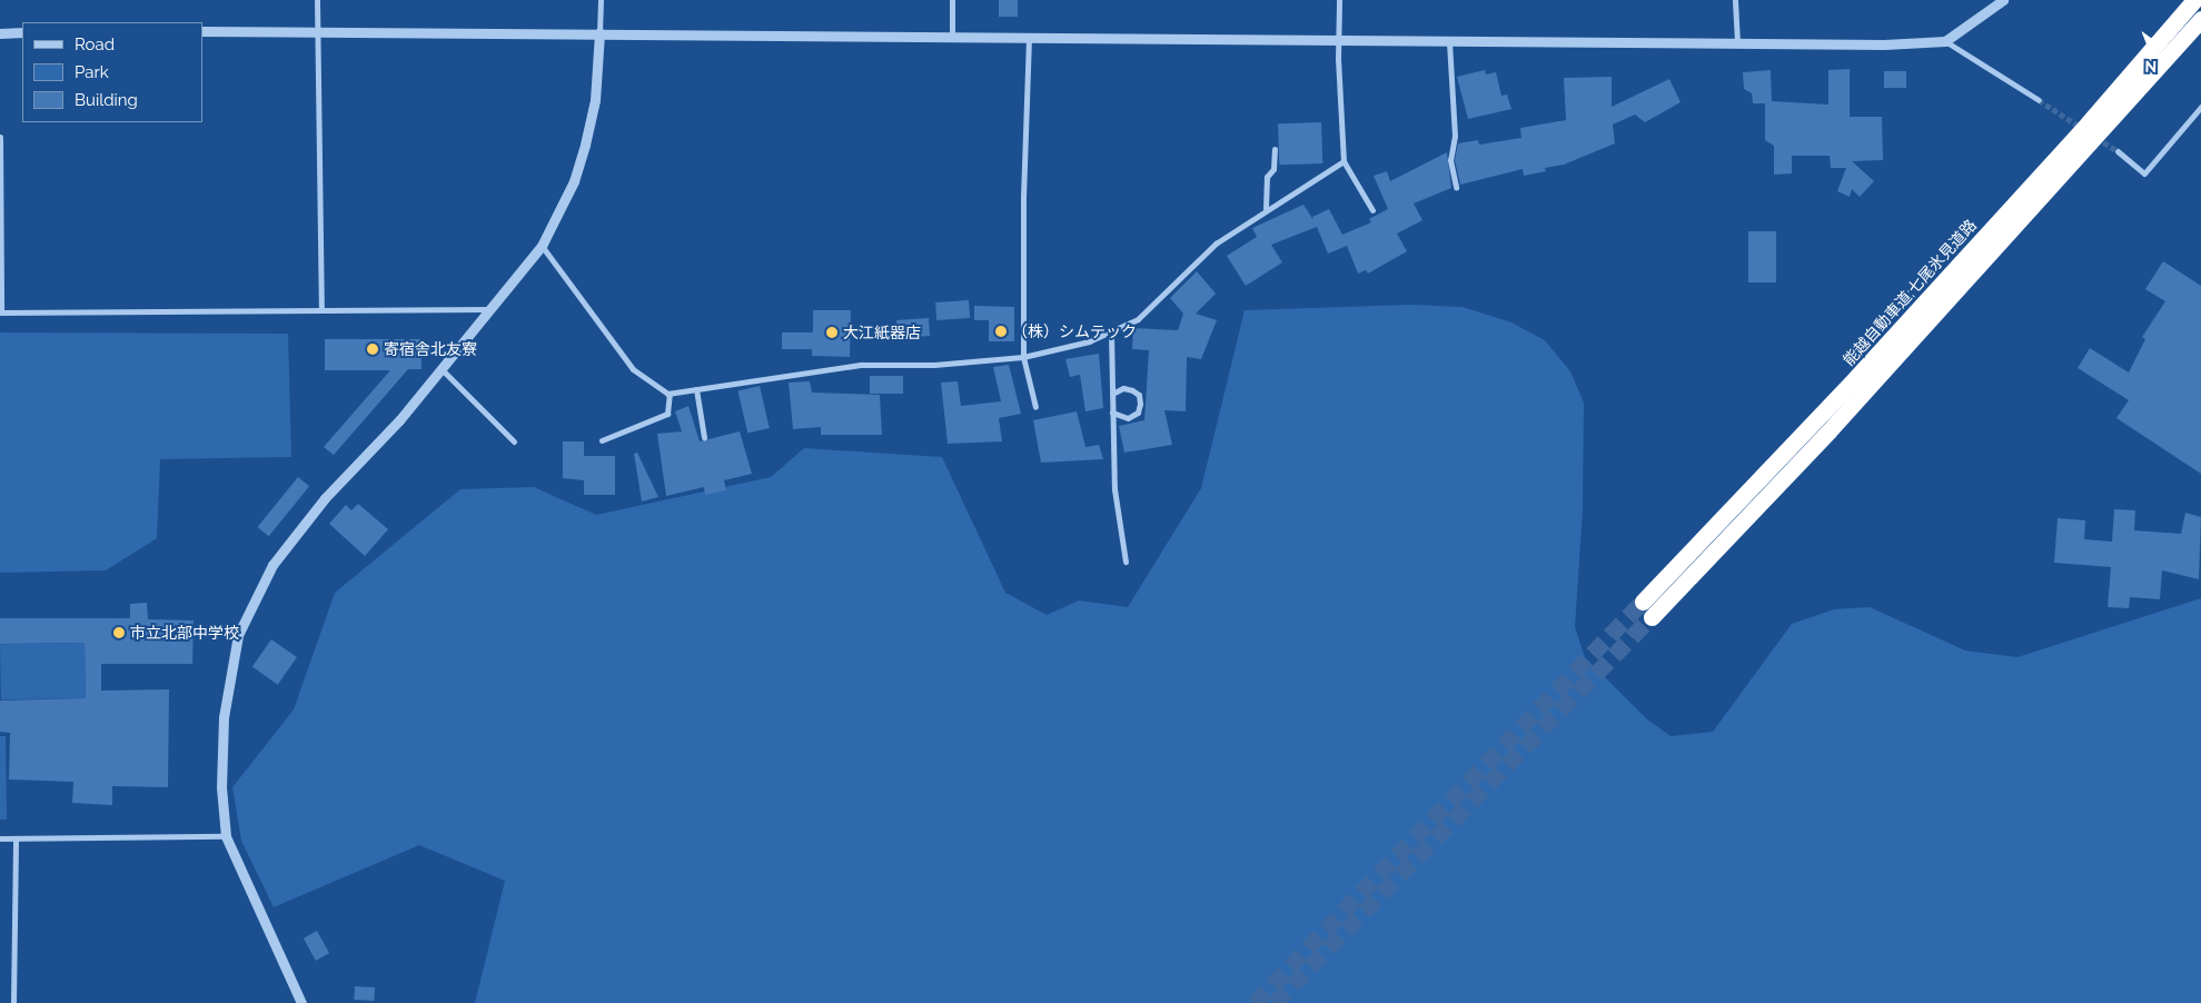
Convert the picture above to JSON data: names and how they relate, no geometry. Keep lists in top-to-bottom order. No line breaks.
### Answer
{"streets":{"highway":["能越自動車道;七尾氷見道路"]},"places":["（株）シムテック","大江紙器店","寄宿舎北友寮","市立北部中学校"],"legend":["Road","Park","Building"],"north":"bottom"}
